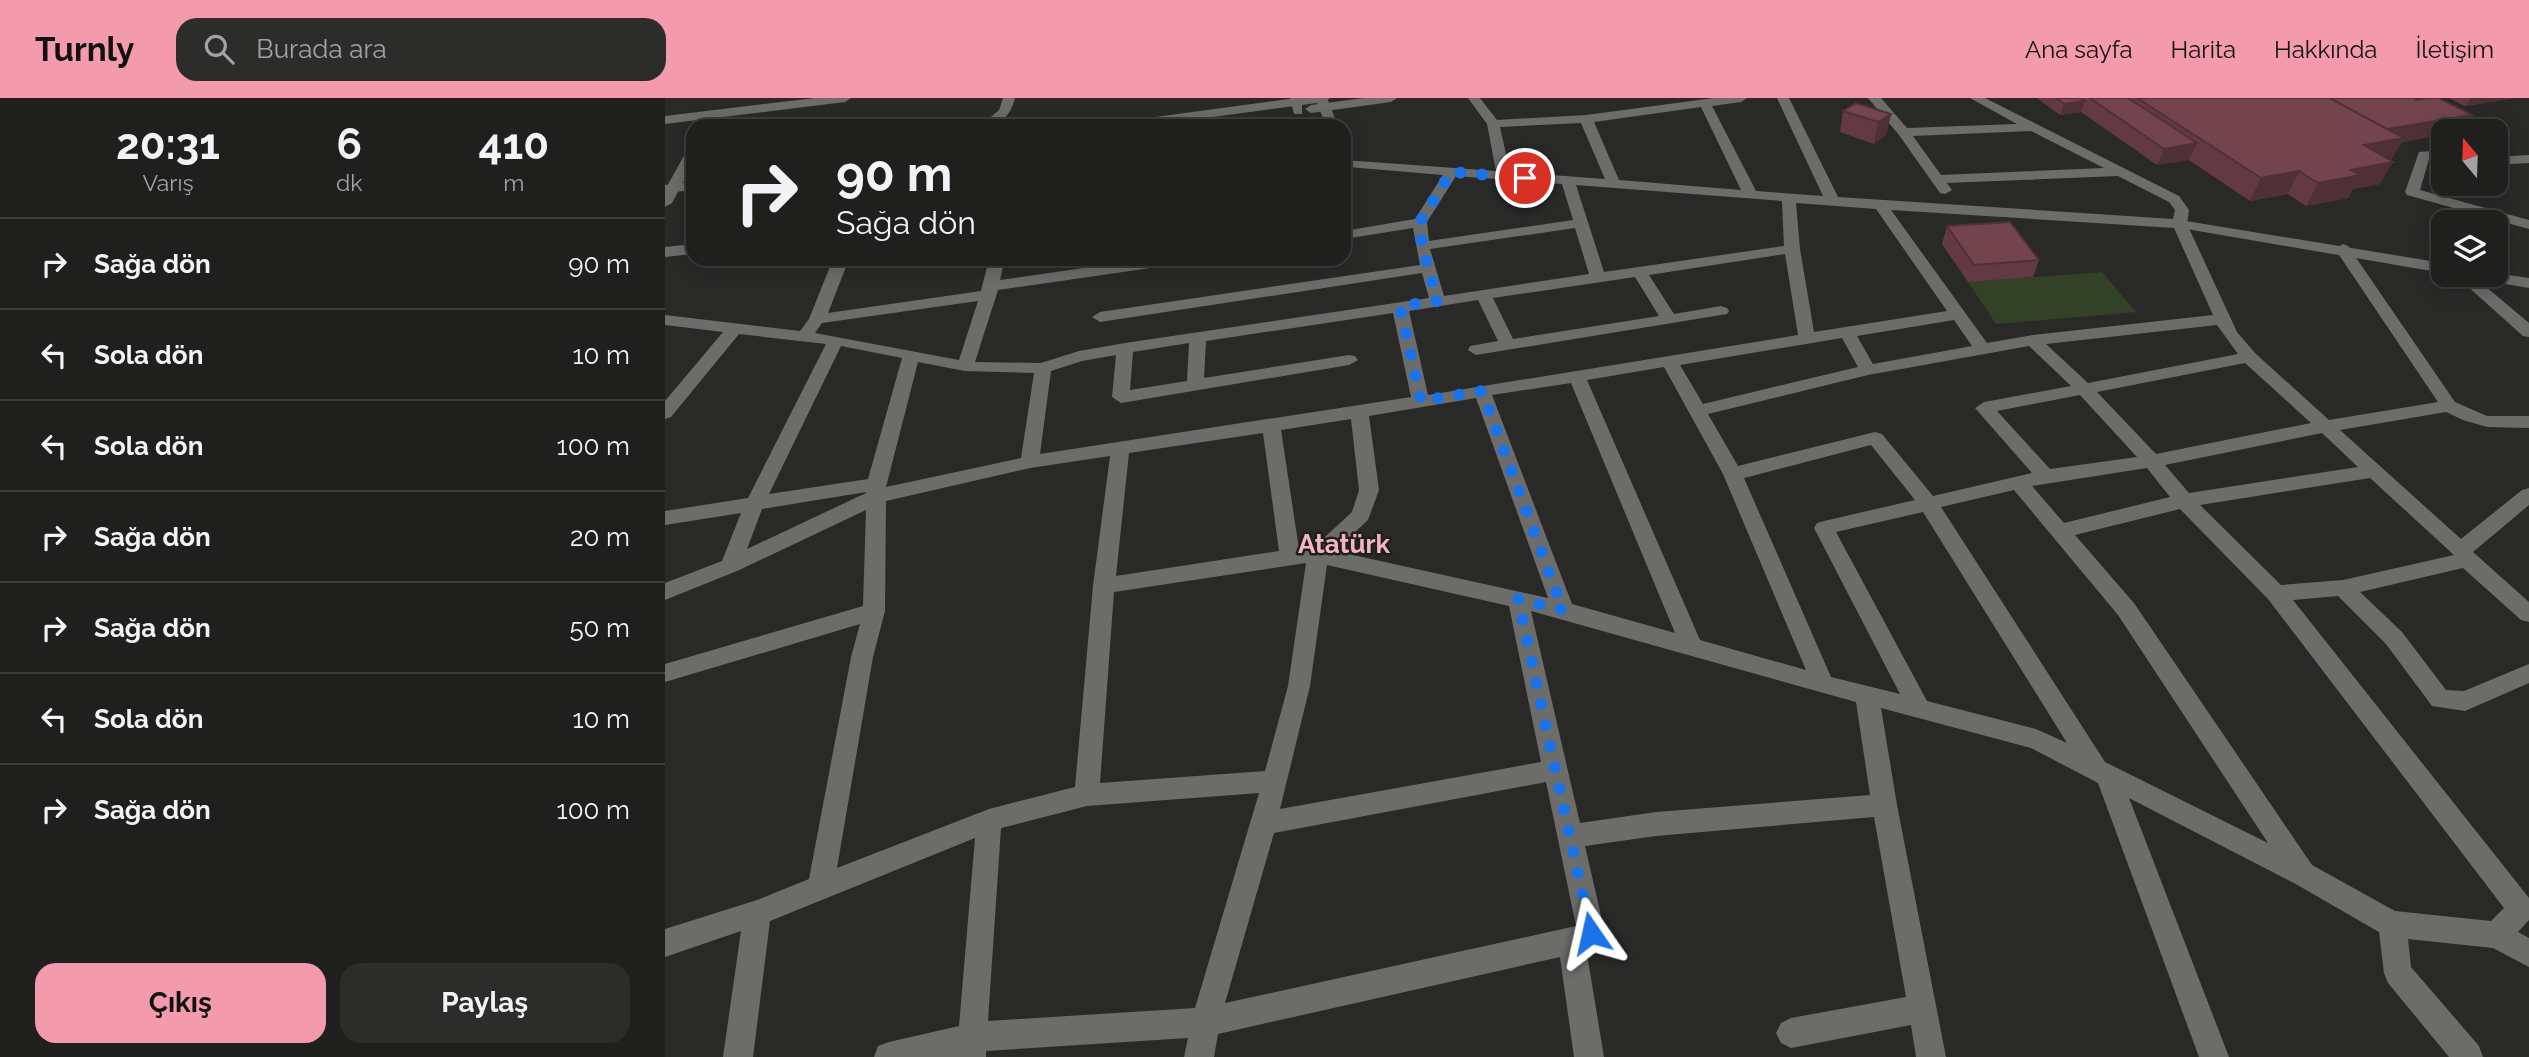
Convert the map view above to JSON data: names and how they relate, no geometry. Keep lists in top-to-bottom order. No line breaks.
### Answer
{"districts":["Atatürk"],"north":"top","page":{"header":"Turnly","search":"Burada ara","nav":["Ana sayfa","Harita","Hakkında","İletişim"],"eta":["20:31","Varış","6","dk","410","m"],"turn":["90 m","Sağa dön"],"list":[{"name":"Sağa dön","value":"90 m"},{"name":"Sola dön","value":"10 m"},{"name":"Sola dön","value":"100 m"},{"name":"Sağa dön","value":"20 m"},{"name":"Sağa dön","value":"50 m"},{"name":"Sola dön","value":"10 m"},{"name":"Sağa dön","value":"100 m"}],"buttons":["Çıkış","Paylaş"]}}
